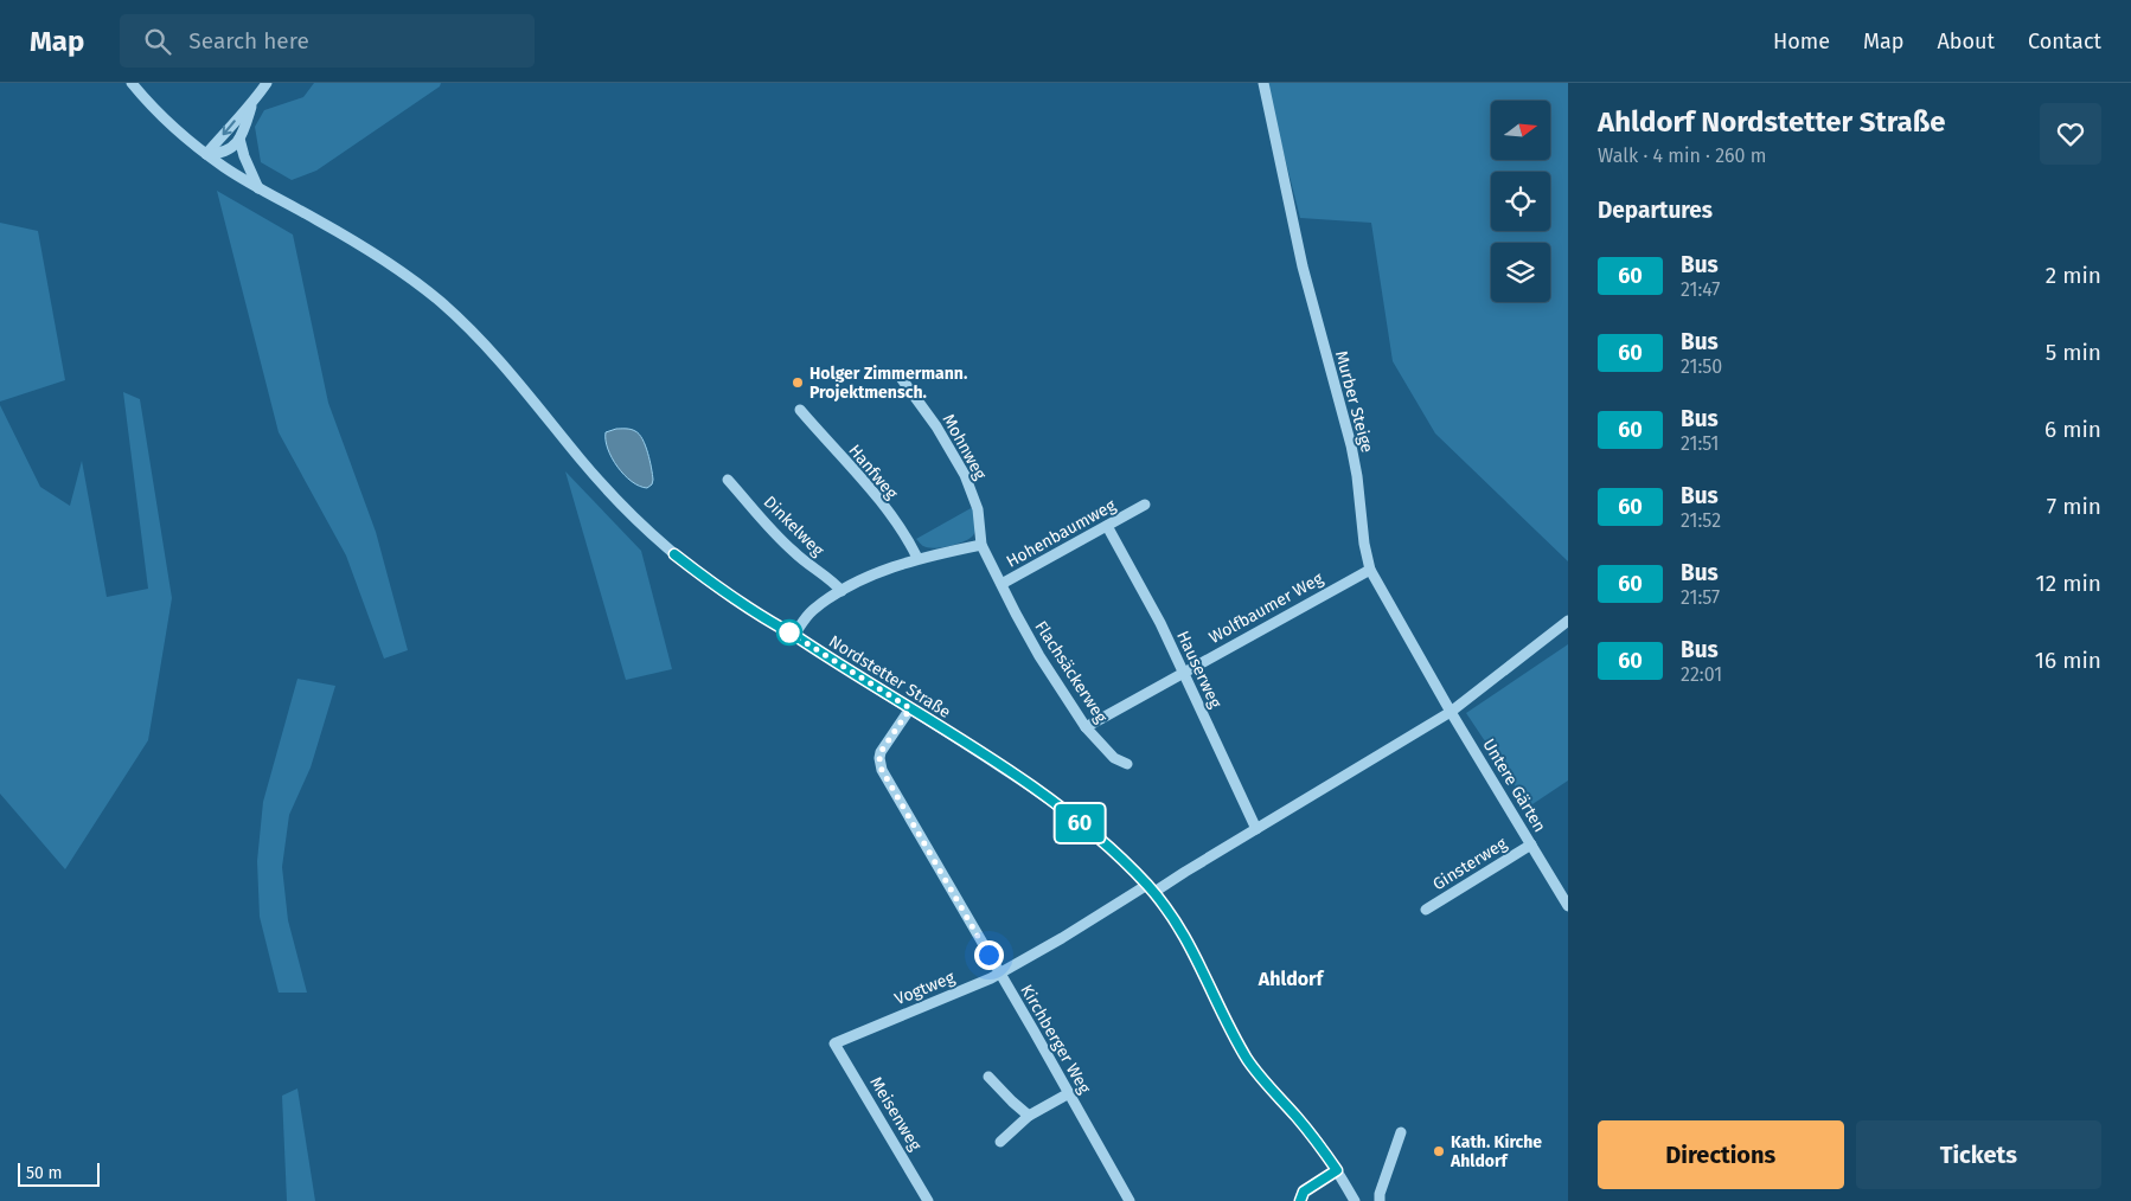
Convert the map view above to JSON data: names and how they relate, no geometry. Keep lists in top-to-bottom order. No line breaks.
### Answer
{"streets":{"street":["Murber Steige","Mohnweg","Hanfweg","Dinkelweg","Hohenbaumweg","Wolfbaumer Weg","Hauserweg","Flachsäckerweg","Nordstetter Straße","Untere Gärten","Ginsterweg","Vogtweg","Kirchberger Weg","Meisenweg"]},"crossings":[["Murber Steige","Wolfbaumer Weg"],["Murber Steige","Untere Gärten"],["Mohnweg","Hohenbaumweg"],["Hanfweg","Hohenbaumweg"],["Dinkelweg","Hohenbaumweg"],["Hohenbaumweg","Hauserweg"],["Hohenbaumweg","Flachsäckerweg"],["Hohenbaumweg","Nordstetter Straße"],["Wolfbaumer Weg","Hauserweg"],["Wolfbaumer Weg","Flachsäckerweg"],["Nordstetter Straße","Vogtweg"],["Nordstetter Straße","Kirchberger Weg"],["Untere Gärten","Ginsterweg"],["Vogtweg","Kirchberger Weg"],["Vogtweg","Meisenweg"]],"districts":["Ahldorf"],"places":["Holger Zimmermann. Projektmensch.","Kath. Kirche Ahldorf"],"lines":["bus line 60"],"scale_bar":"50 m","north":"right","page":{"header":"Map","search":"Search here","nav":["Home","Map","About","Contact"],"on_map":"60","heading":[["Ahldorf Nordstetter Straße","Walk · 4 min · 260 m"],"Departures"],"list":[{"mark":"60","name":"Bus","note":"21:47","value":"2 min"},{"mark":"60","name":"Bus","note":"21:50","value":"5 min"},{"mark":"60","name":"Bus","note":"21:51","value":"6 min"},{"mark":"60","name":"Bus","note":"21:52","value":"7 min"},{"mark":"60","name":"Bus","note":"21:57","value":"12 min"},{"mark":"60","name":"Bus","note":"22:01","value":"16 min"}],"buttons":["Directions","Tickets"],"scale":"50 m"}}
